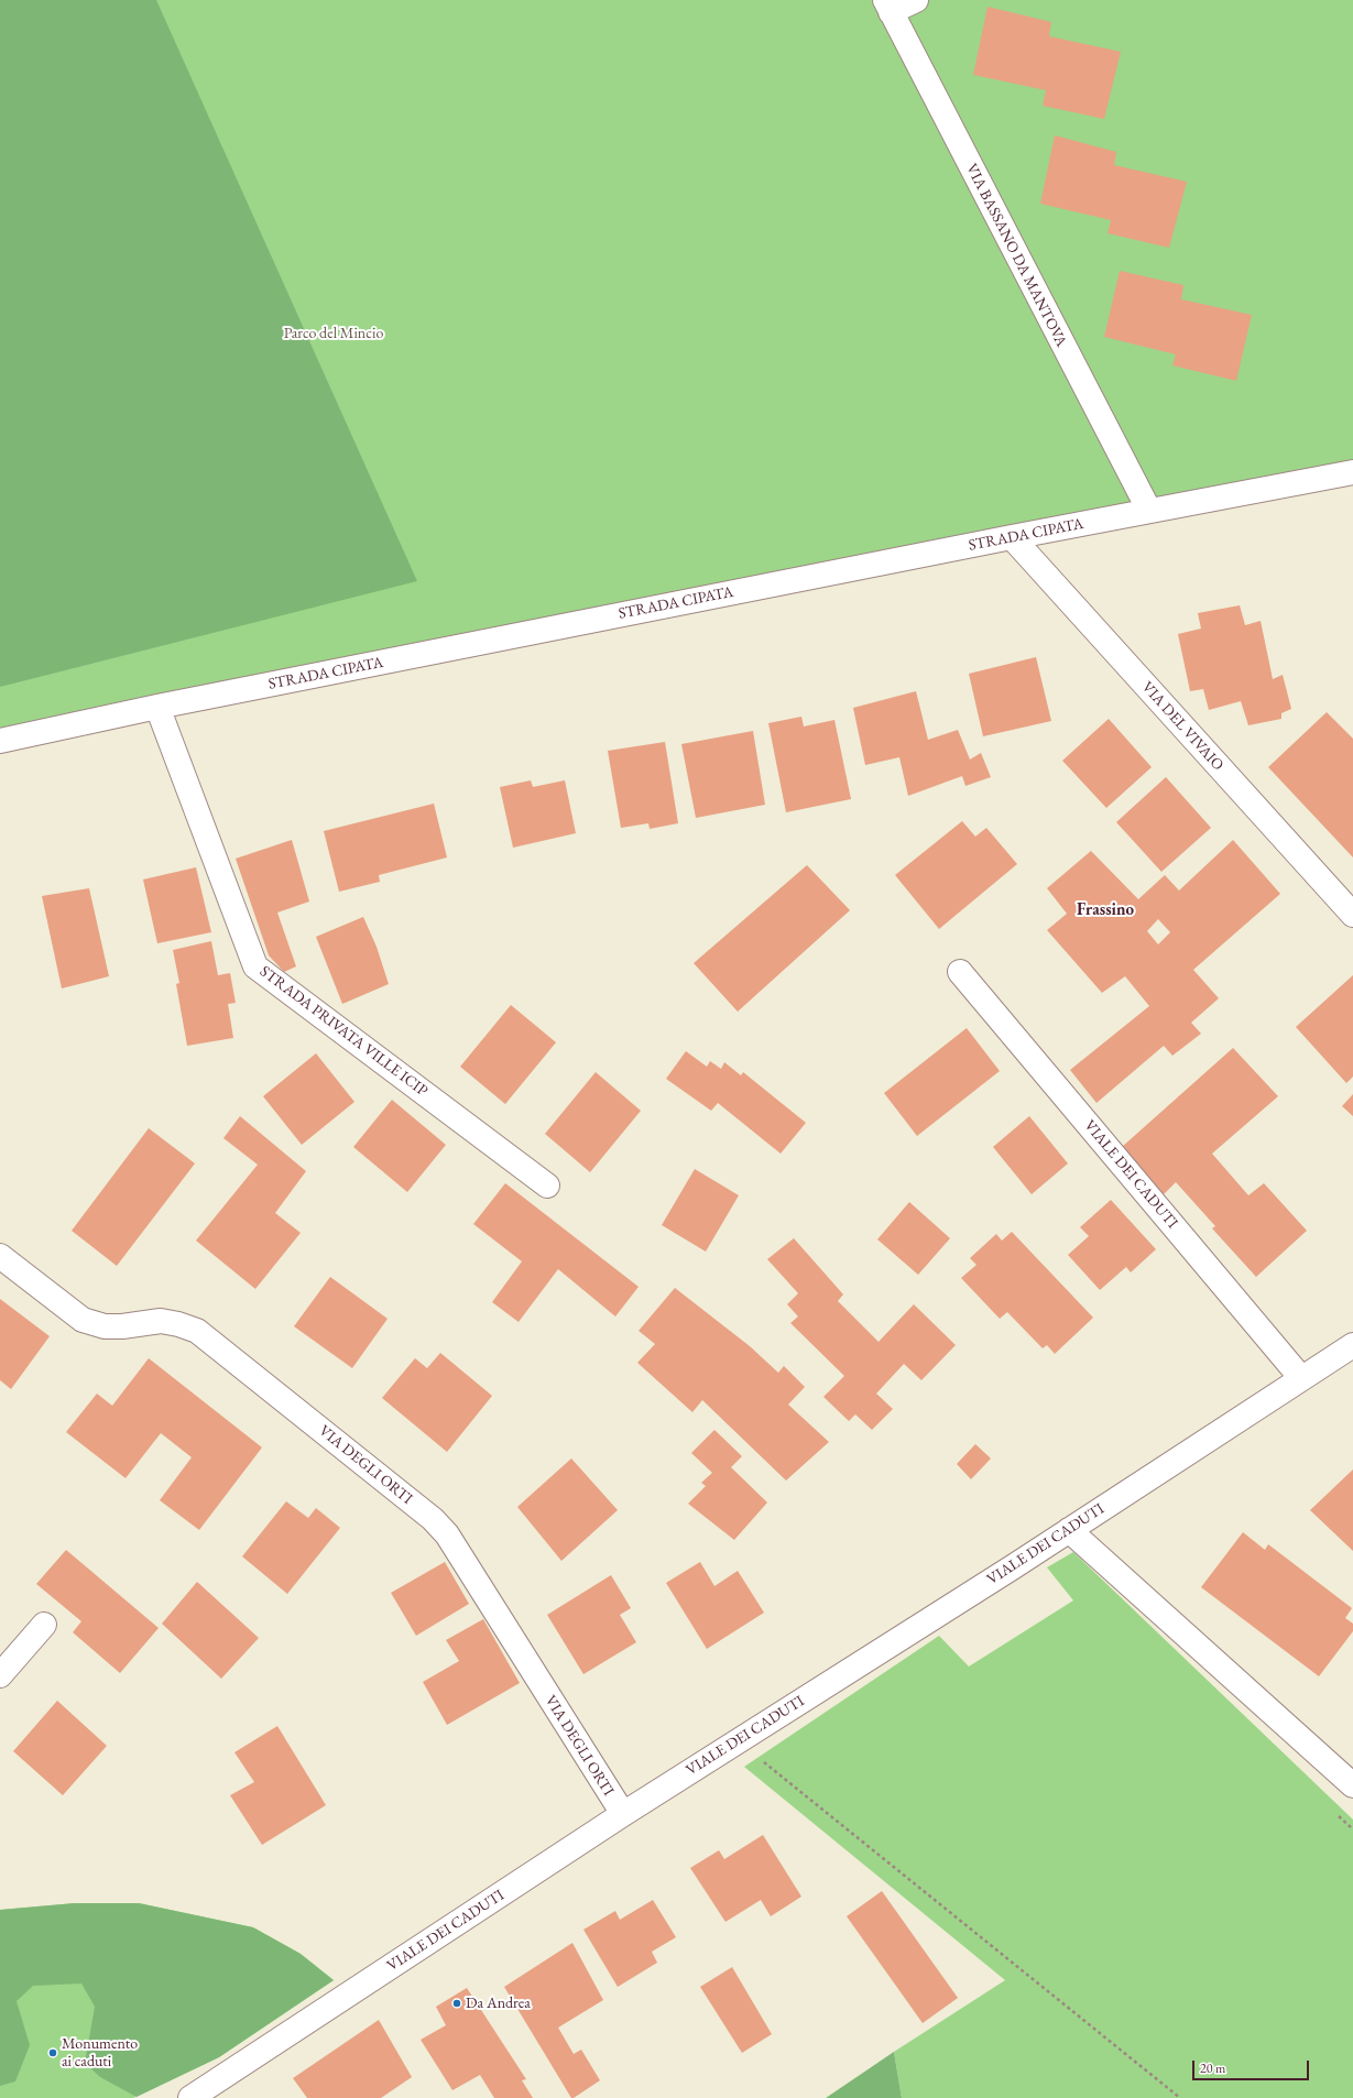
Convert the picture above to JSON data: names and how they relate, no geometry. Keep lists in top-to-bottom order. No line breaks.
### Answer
{"streets":{"street":["VIA BASSANO DA MANTOVA","STRADA CIPATA","VIA DEL VIVAIO","STRADA PRIVATA VILLE ICIP","VIALE DEI CADUTI","VIA DEGLI ORTI"]},"crossings":[["VIA BASSANO DA MANTOVA","STRADA CIPATA"],["STRADA CIPATA","VIA DEL VIVAIO"],["STRADA CIPATA","STRADA PRIVATA VILLE ICIP"],["VIALE DEI CADUTI","VIA DEGLI ORTI"]],"districts":["Frassino"],"parks":["Parco del Mincio"],"places":["Da Andrea","Monumento ai caduti"],"scale_bar":"20 m"}
